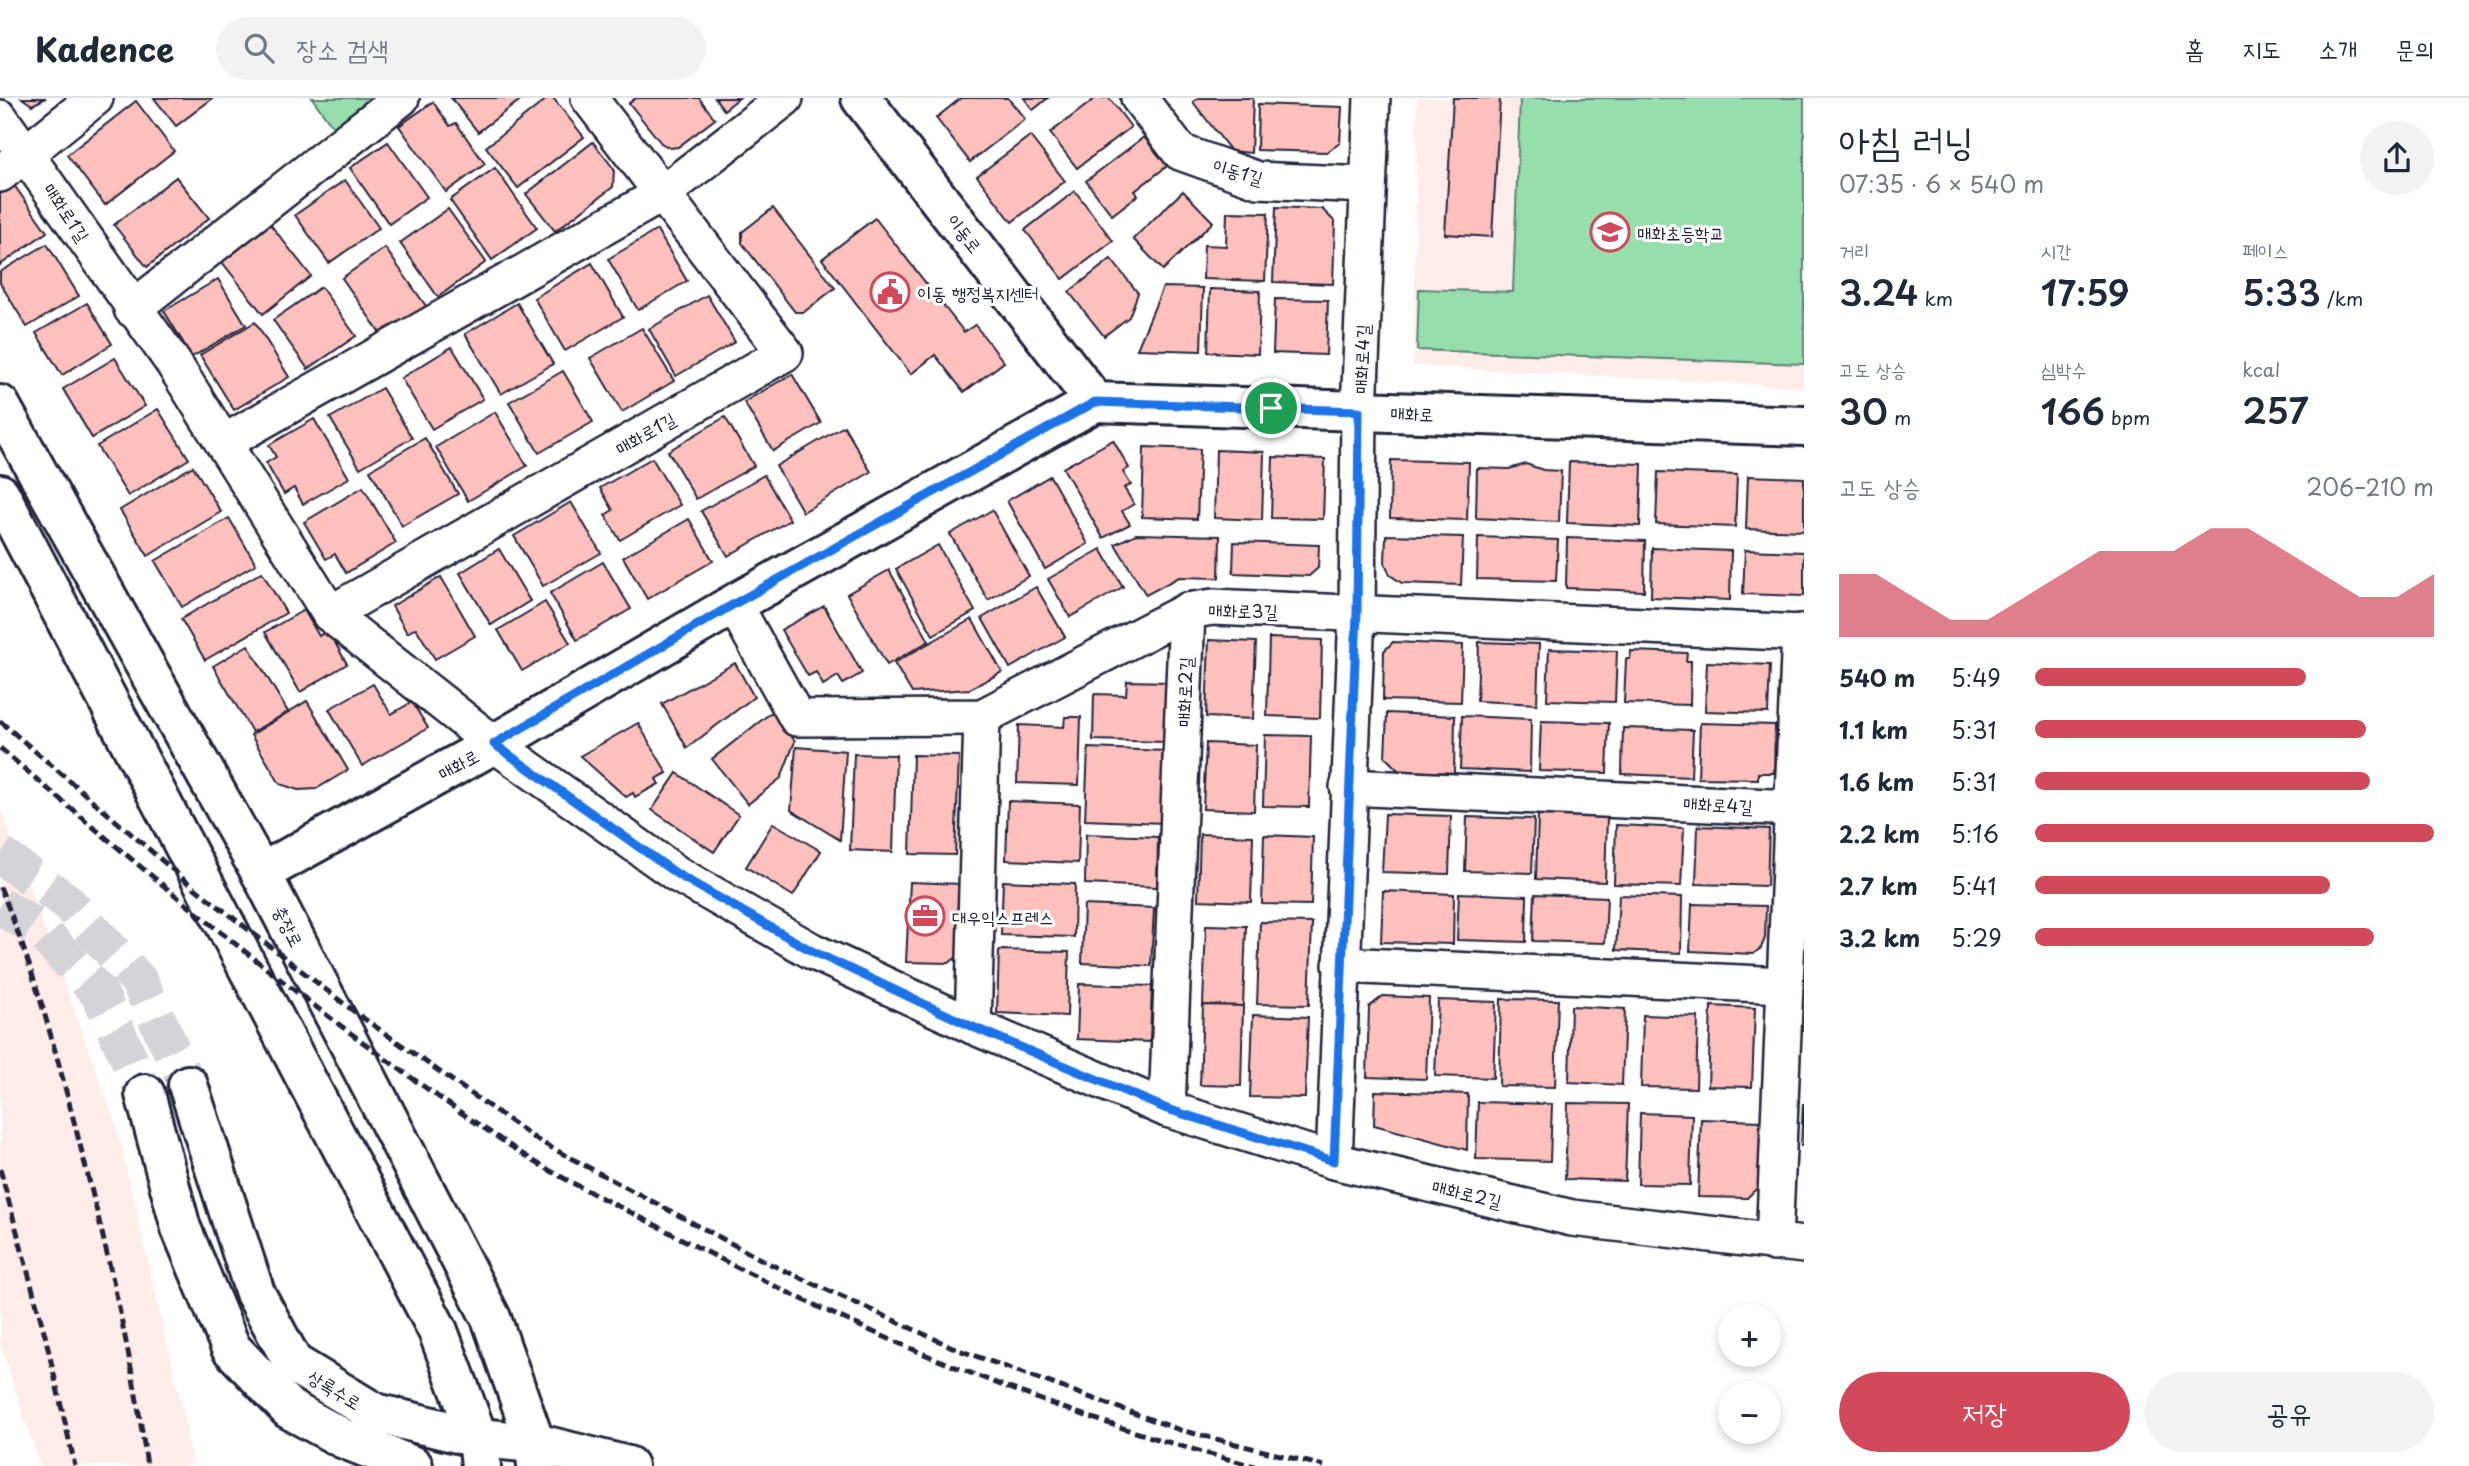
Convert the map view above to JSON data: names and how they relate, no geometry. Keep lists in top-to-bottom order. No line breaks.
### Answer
{"streets":{"street":["이동1길","매화로1길","이동로","매화로4길","매화로","매화로3길","매화로2길","충장로","상록수로"]},"crossings":[["이동1길","매화로4길"],["매화로1길","매화로"],["매화로1길","매화로2길"],["이동로","매화로"],["매화로4길","매화로"],["매화로4길","매화로3길"],["매화로4길","매화로2길"],["매화로","매화로3길"],["매화로","매화로2길"],["매화로","충장로"],["매화로3길","매화로2길"],["충장로","상록수로"]],"places":{"school or university":["매화초등학교"],"public building":["이동 행정복지센터"],"office":["대우익스프레스"]},"page":{"header":"Kadence","search":"장소 검색","nav":["홈","지도","소개","문의"],"heading":["아침 러닝","07:35 · 6 × 540 m"],"stats":[["거리","3.24 km"],["시간","17:59"],["페이스","5:33 /km"],["고도 상승","30 m"],["심박수","166 bpm"],["kcal","257"]],"chart":["고도 상승","206–210 m"],"list":[{"name":"540 m","note":"5:49"},{"name":"1.1 km","note":"5:31"},{"name":"1.6 km","note":"5:31"},{"name":"2.2 km","note":"5:16"},{"name":"2.7 km","note":"5:41"},{"name":"3.2 km","note":"5:29"}],"map_buttons":["+","−"],"buttons":["저장","공유"]}}
